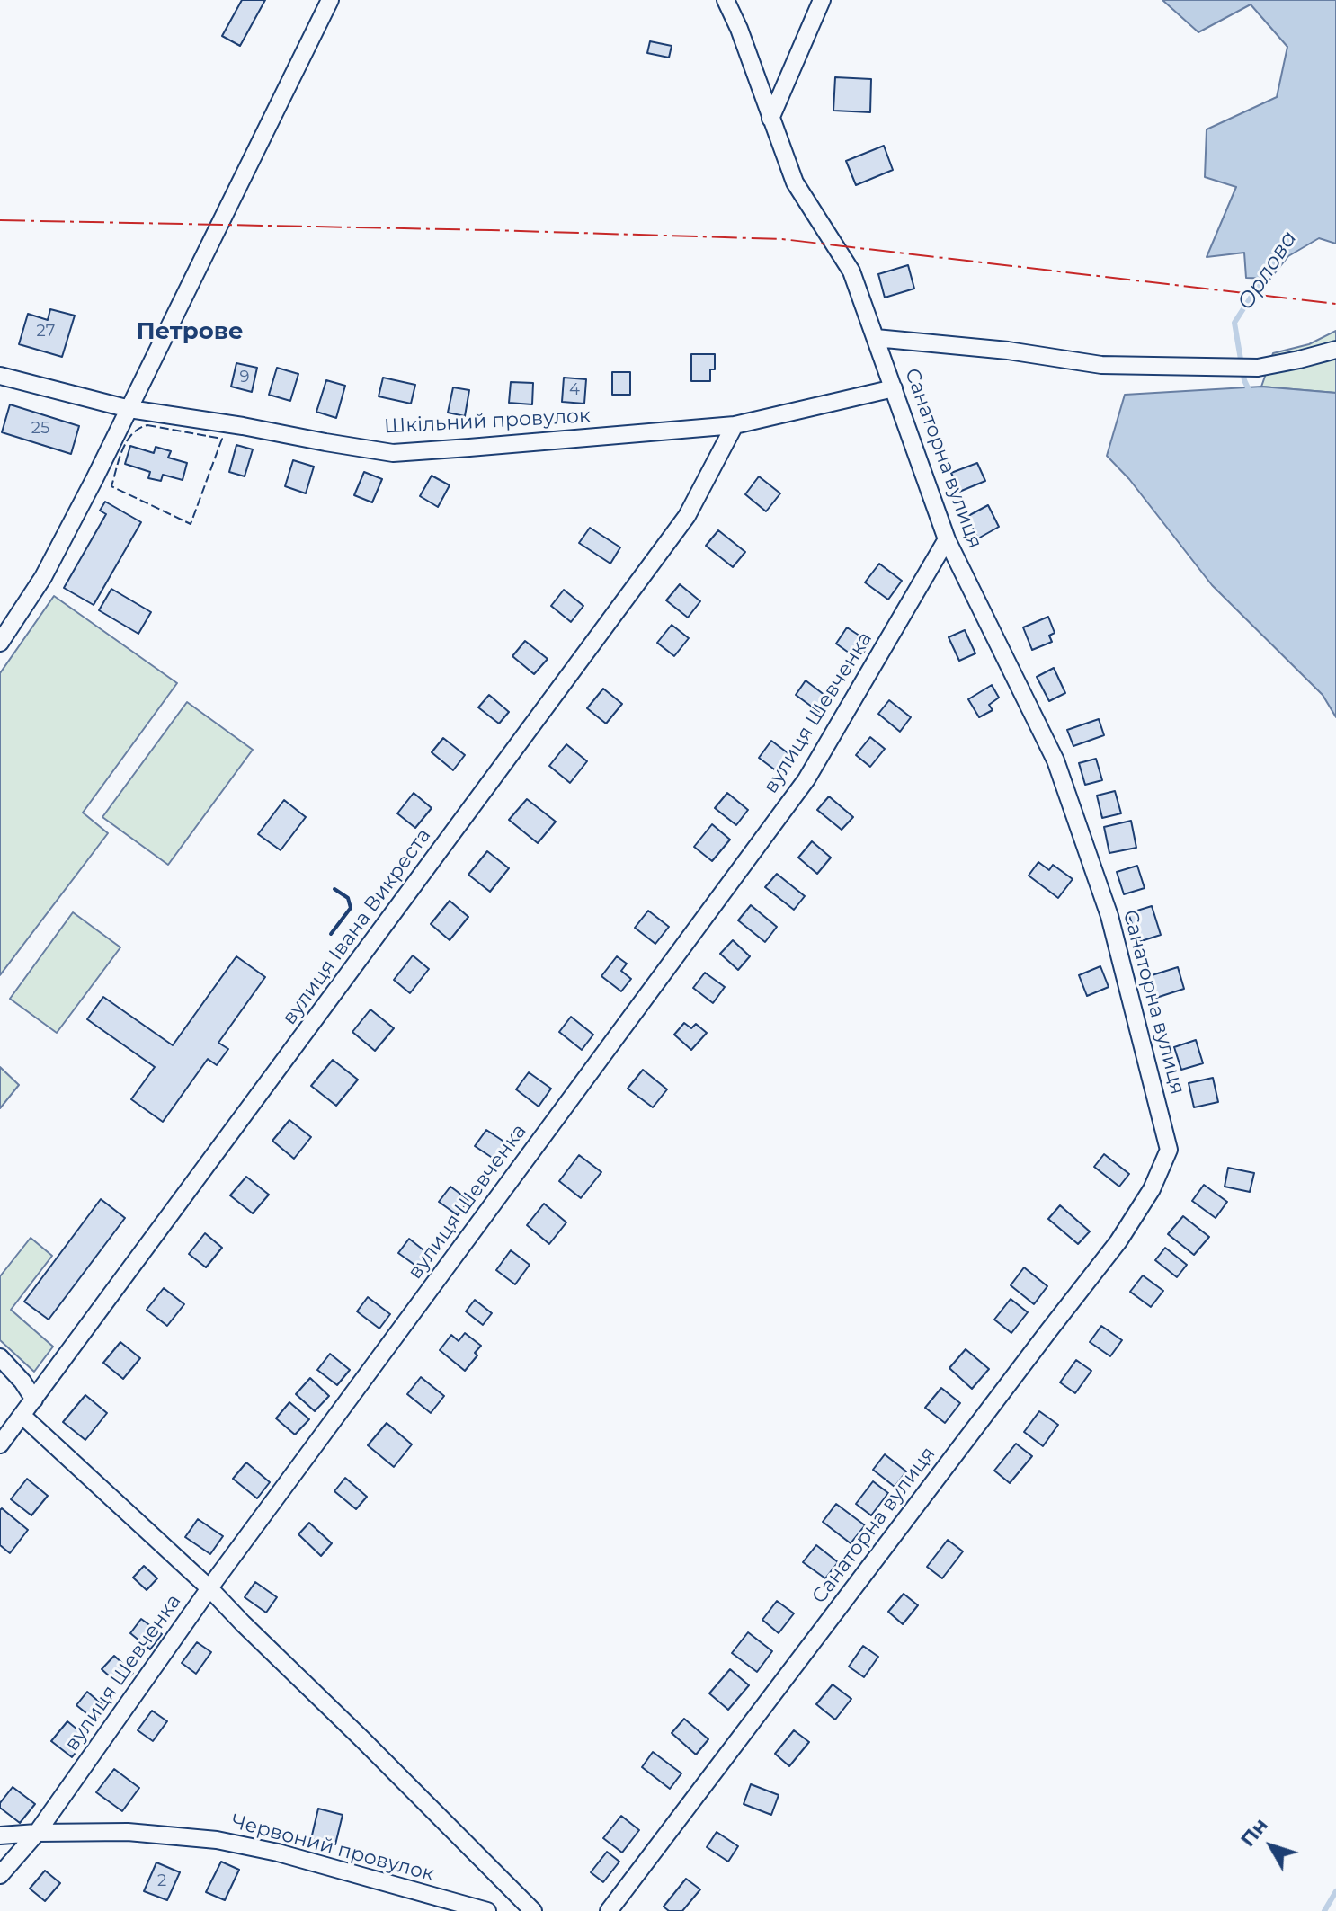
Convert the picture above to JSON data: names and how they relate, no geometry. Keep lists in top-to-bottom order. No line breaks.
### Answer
{"streets":{"street":["Шкільний провулок","Санаторна вулиця","вулиця Шевченка","вулиця Івана Викреста","Червоний провулок"]},"crossings":[["Шкільний провулок","Санаторна вулиця"],["Шкільний провулок","вулиця Івана Викреста"],["Санаторна вулиця","вулиця Шевченка"],["вулиця Шевченка","Червоний провулок"]],"districts":["Петрове"],"water":["Орлова"],"house_numbers":["27","9","4","25","2"],"north":"top left"}
